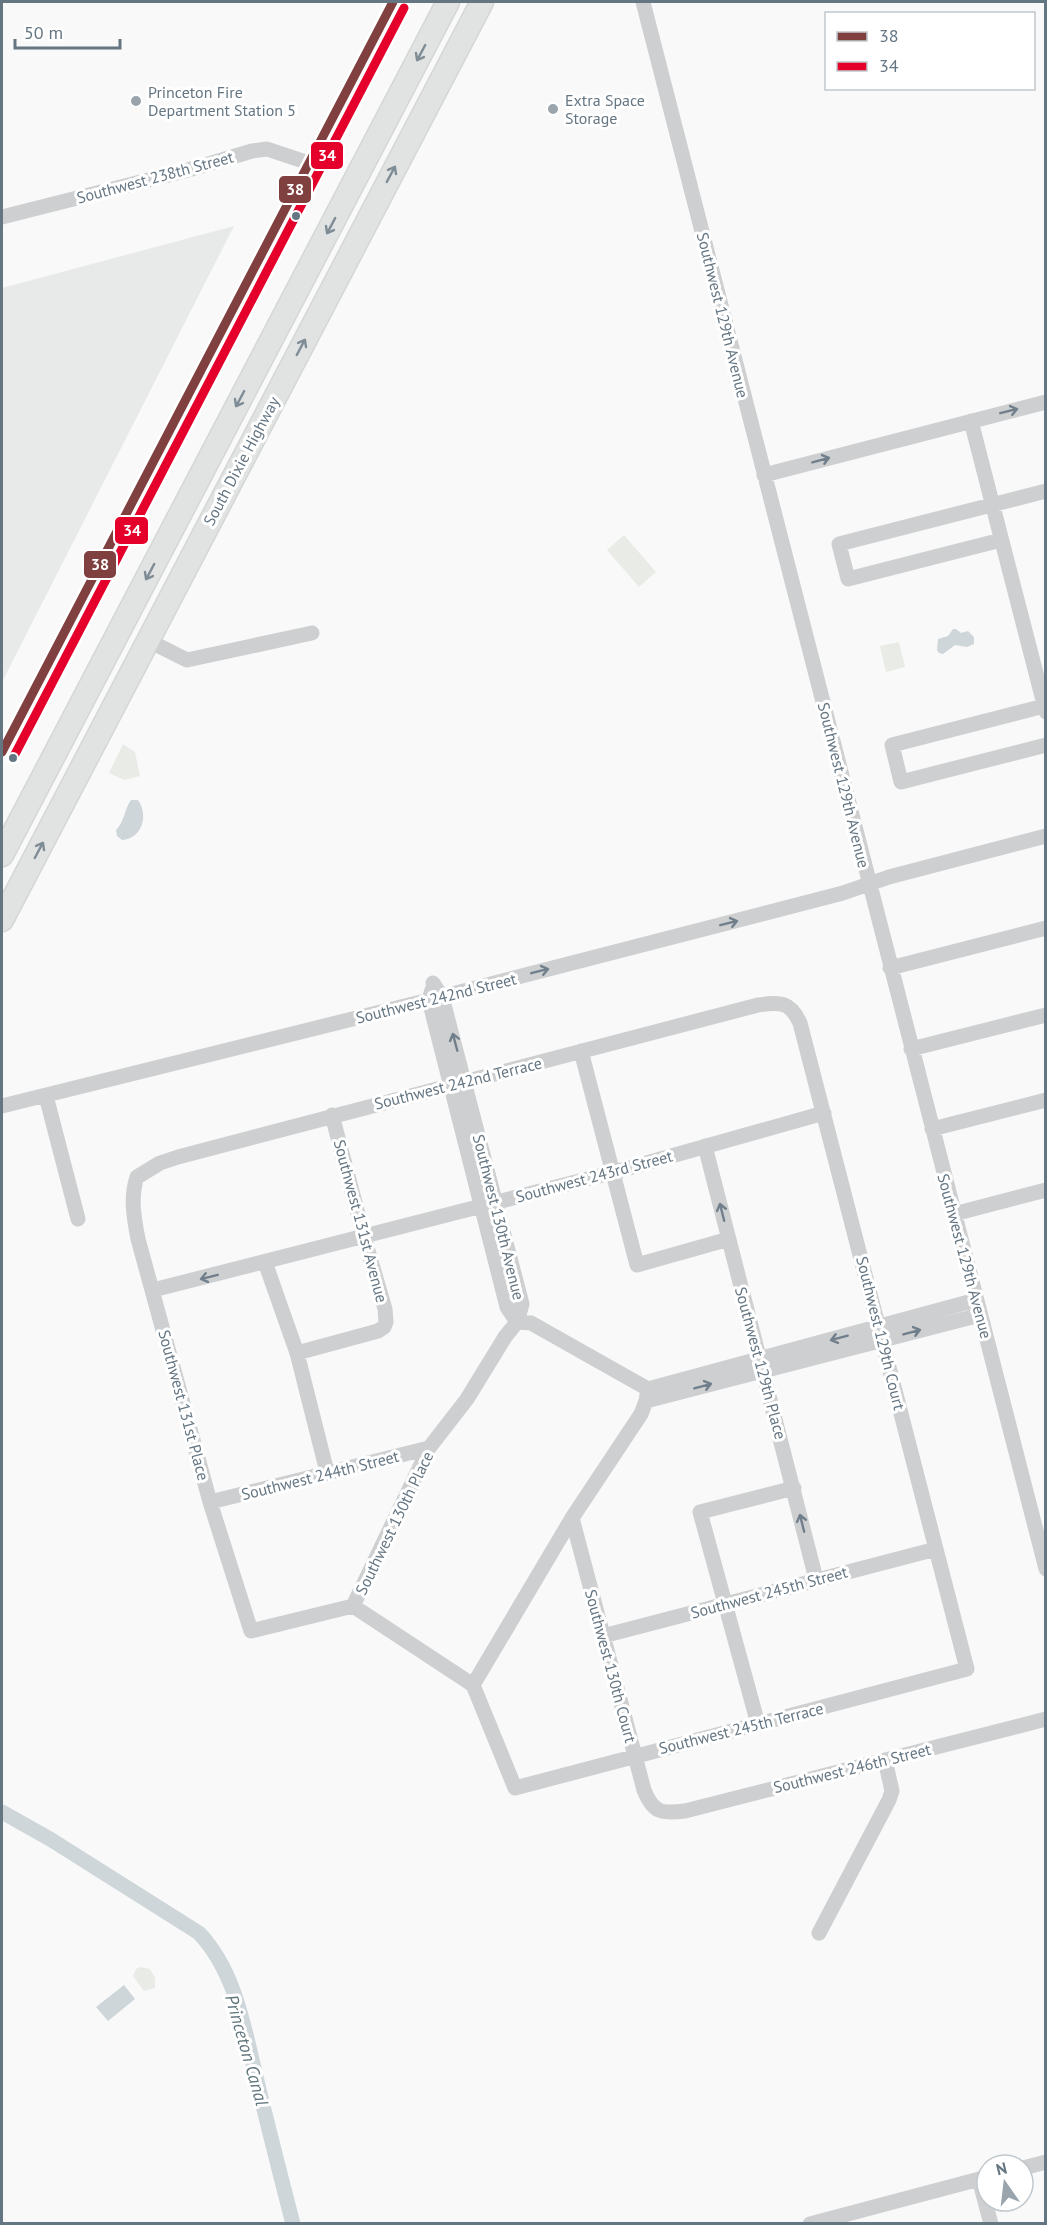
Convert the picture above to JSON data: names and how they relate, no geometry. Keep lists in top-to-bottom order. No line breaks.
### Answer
{"streets":{"highway":["South Dixie Highway"],"street":["Southwest 238th Street","Southwest 129th Avenue","Southwest 242nd Street","Southwest 242nd Terrace","Southwest 243rd Street","Southwest 130th Avenue","Southwest 131st Avenue","Southwest 129th Court","Southwest 129th Place","Southwest 131st Place","Southwest 244th Street","Southwest 130th Place","Southwest 245th Street","Southwest 130th Court","Southwest 245th Terrace","Southwest 246th Street"]},"crossings":[["Southwest 129th Avenue","Southwest 242nd Street"],["Southwest 242nd Street","Southwest 130th Avenue"],["Southwest 242nd Terrace","Southwest 130th Avenue"],["Southwest 242nd Terrace","Southwest 131st Avenue"],["Southwest 242nd Terrace","Southwest 129th Court"],["Southwest 242nd Terrace","Southwest 131st Place"],["Southwest 243rd Street","Southwest 130th Avenue"],["Southwest 243rd Street","Southwest 131st Avenue"],["Southwest 243rd Street","Southwest 129th Court"],["Southwest 243rd Street","Southwest 129th Place"],["Southwest 243rd Street","Southwest 131st Place"],["Southwest 130th Avenue","Southwest 130th Place"],["Southwest 129th Court","Southwest 245th Street"],["Southwest 129th Court","Southwest 245th Terrace"],["Southwest 129th Place","Southwest 245th Street"],["Southwest 131st Place","Southwest 244th Street"],["Southwest 131st Place","Southwest 130th Place"],["Southwest 244th Street","Southwest 130th Place"],["Southwest 245th Street","Southwest 130th Court"],["Southwest 130th Court","Southwest 245th Terrace"],["Southwest 130th Court","Southwest 246th Street"]],"one_way":["Southwest 242nd Street","Southwest 129th Place"],"water":["Princeton Canal"],"places":["Princeton Fire Department Station 5","Extra Space Storage"],"lines":["transit line 38","transit line 34"],"legend":["38","34"],"scale_bar":"50 m","north":"top"}
